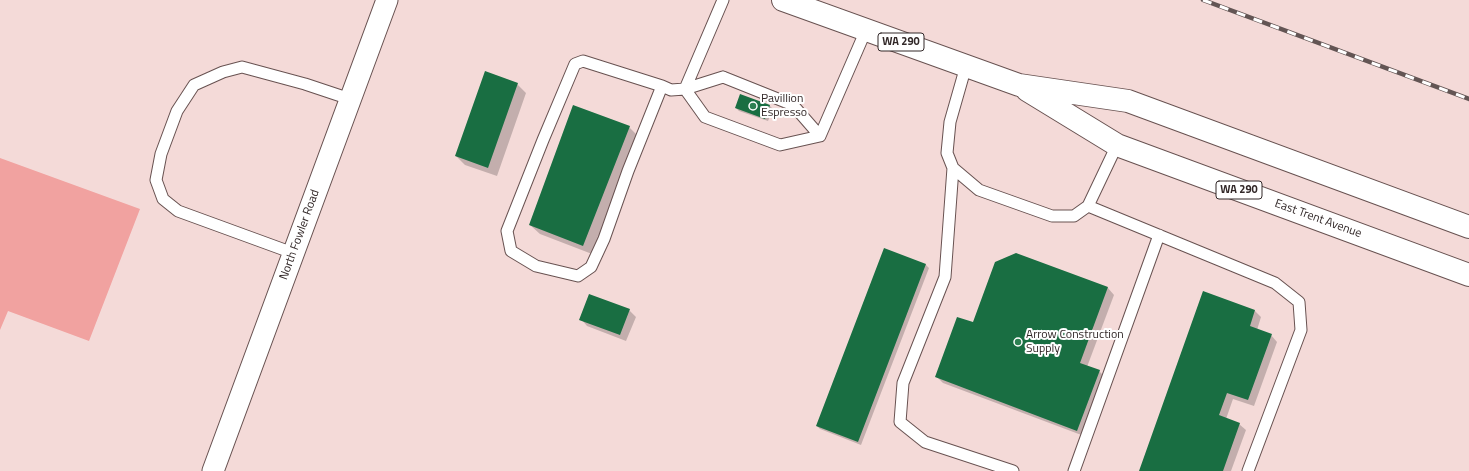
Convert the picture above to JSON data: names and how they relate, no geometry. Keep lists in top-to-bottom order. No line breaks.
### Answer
{"streets":{"main road":["WA 290","East Trent Avenue"],"street":["North Fowler Road"]},"places":["Pavillion Espresso","Arrow Construction Supply"]}
